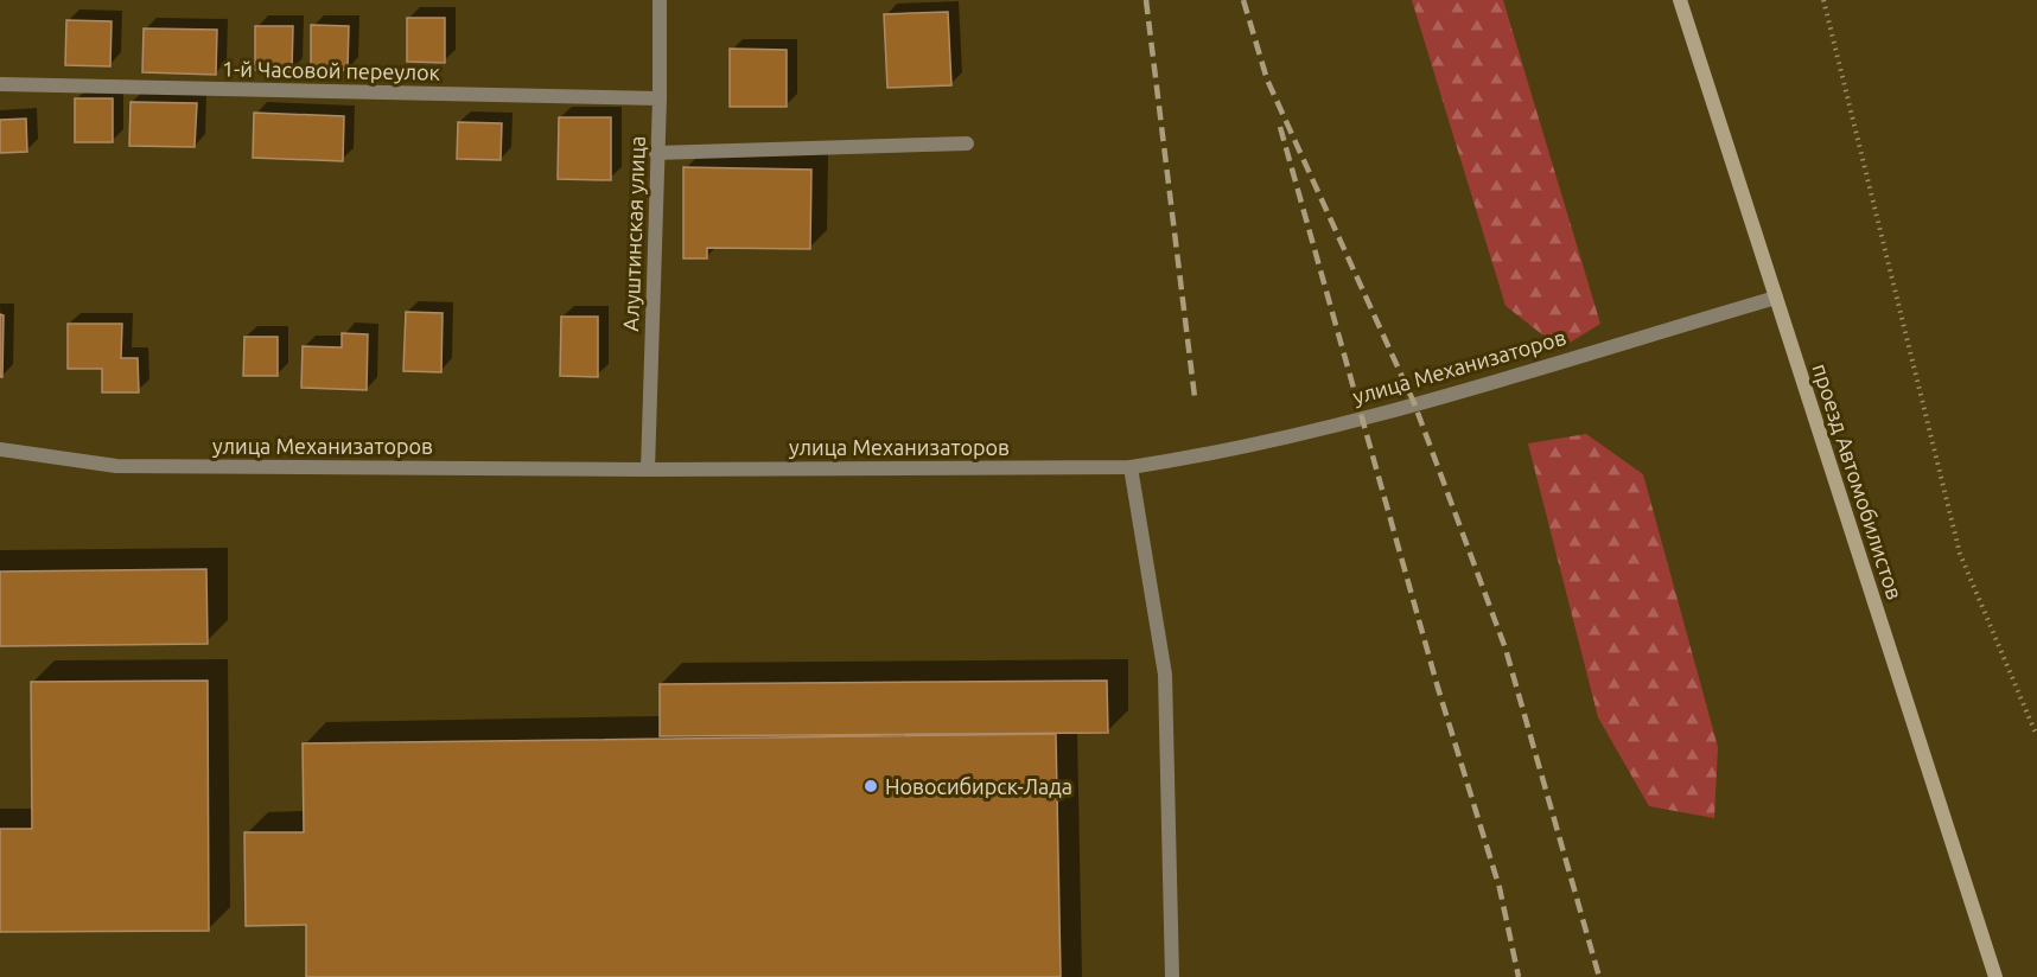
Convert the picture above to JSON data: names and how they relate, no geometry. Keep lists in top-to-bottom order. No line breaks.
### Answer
{"streets":{"street":["1-й Часовой переулок","Алуштинская улица","улица Механизаторов","проезд Автомобилистов"]},"crossings":[["1-й Часовой переулок","Алуштинская улица"],["Алуштинская улица","улица Механизаторов"],["улица Механизаторов","проезд Автомобилистов"]],"places":["Новосибирск-Лада"]}
